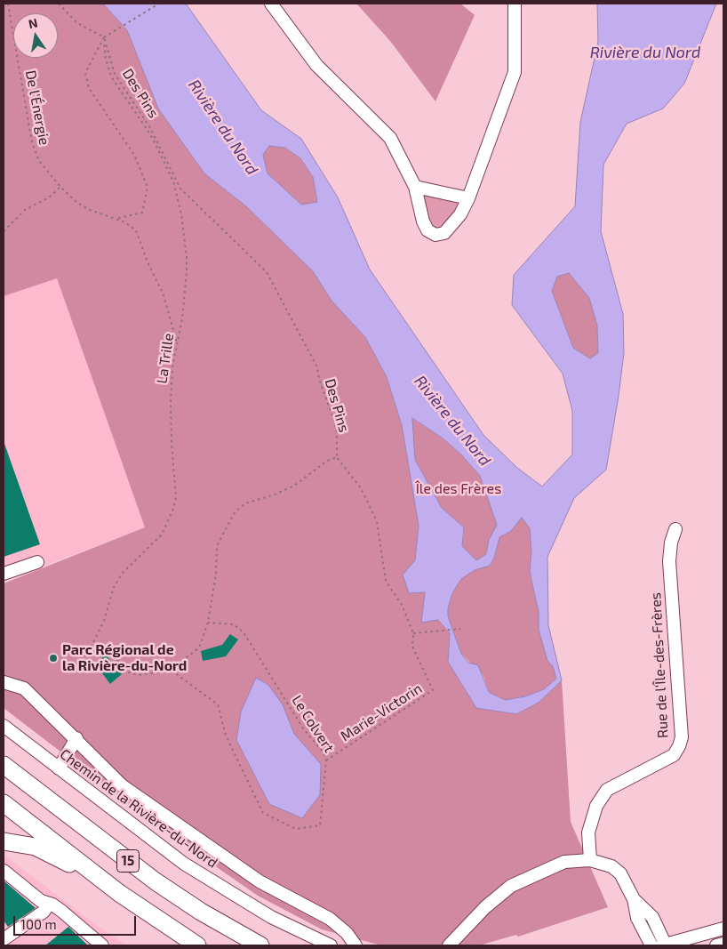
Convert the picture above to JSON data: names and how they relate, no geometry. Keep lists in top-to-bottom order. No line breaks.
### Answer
{"streets":{"highway":["15"],"street":["Rue de l'Île-des-Frères","Chemin de la Rivière-du-Nord"],"path":["Des Pins","De l'Énergie","La Trille","Marie-Victorin","Le Colvert"]},"crossings":[["Des Pins","La Trille"],["Des Pins","Marie-Victorin"],["De l'Énergie","La Trille"],["Marie-Victorin","Le Colvert"]],"water":["Rivière du Nord"],"parks":["Île des Frères"],"places":["Parc Régional de la Rivière-du-Nord"],"scale_bar":"100 m","north":"top"}
